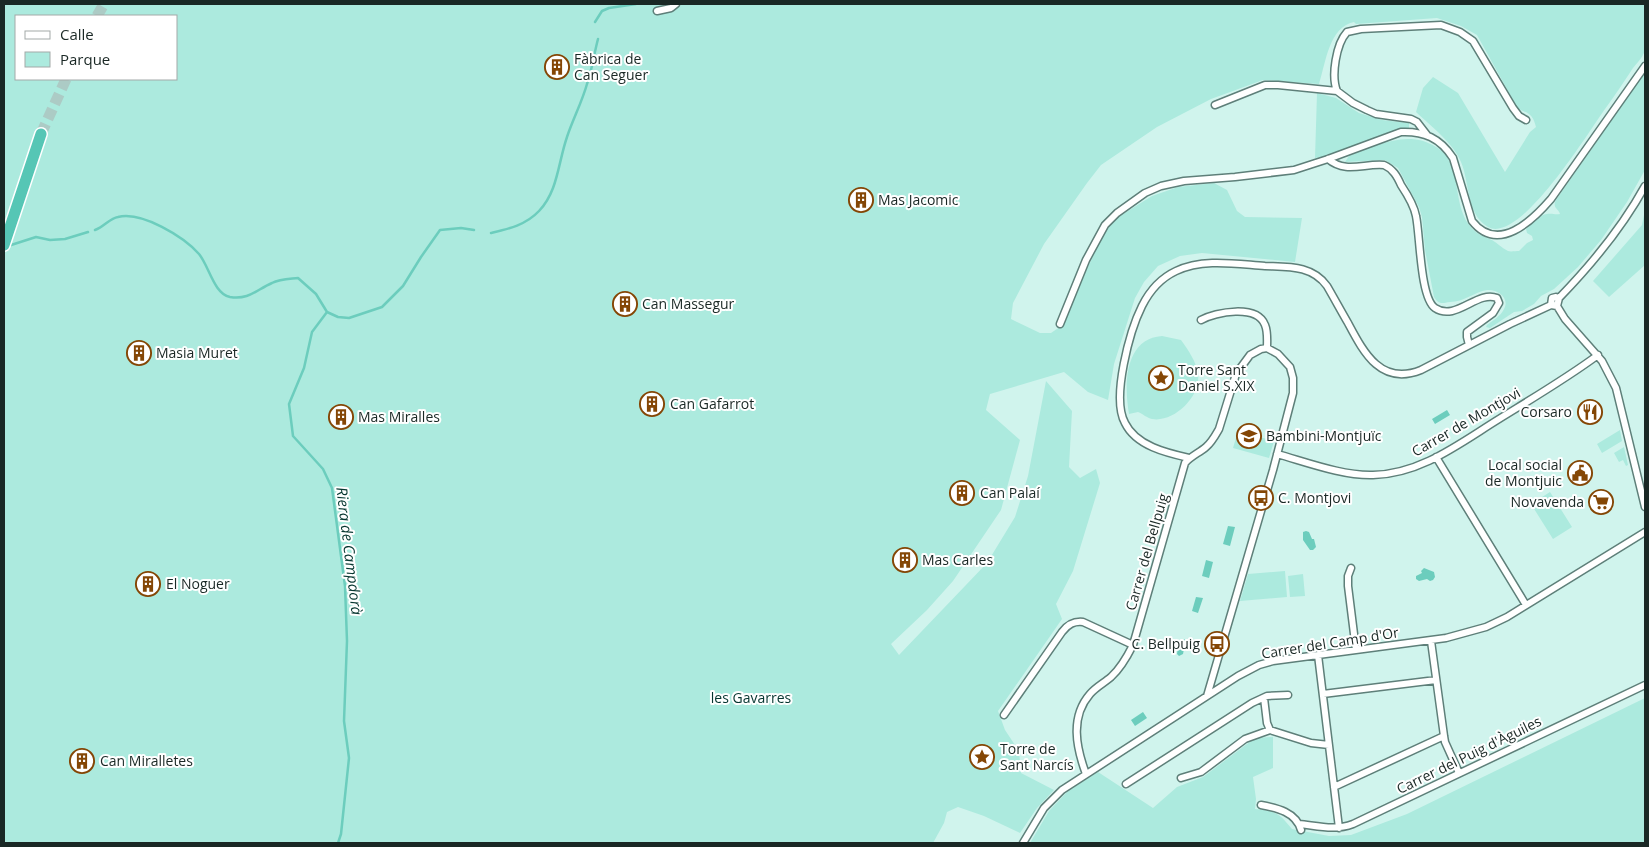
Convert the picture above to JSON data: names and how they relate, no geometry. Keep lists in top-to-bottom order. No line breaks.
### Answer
{"streets":{"street":["Carrer de Montjovi","Carrer del Bellpuig","Carrer del Camp d'Or","Carrer del Puig d'Àguiles"]},"crossings":[["Carrer del Bellpuig","Carrer del Camp d'Or"]],"water":["Riera de Campdorà"],"parks":["les Gavarres"],"places":{"building":["Fàbrica de Can Seguer","Mas Jacomic","Can Massegur","Masia Muret","Can Gafarrot","Mas Miralles","Can Palaí","Mas Carles","El Noguer","Can Miralletes"],"place":["Torre Sant Daniel S.XIX","Torre de Sant Narcís"],"restaurant":["Corsaro"],"school or university":["Bambini-Montjuïc"],"public building":["Local social de Montjuic"],"bus stop":["C. Montjovi","C. Bellpuig"],"supermarket":["Novavenda"]},"legend":["Calle","Parque"]}
